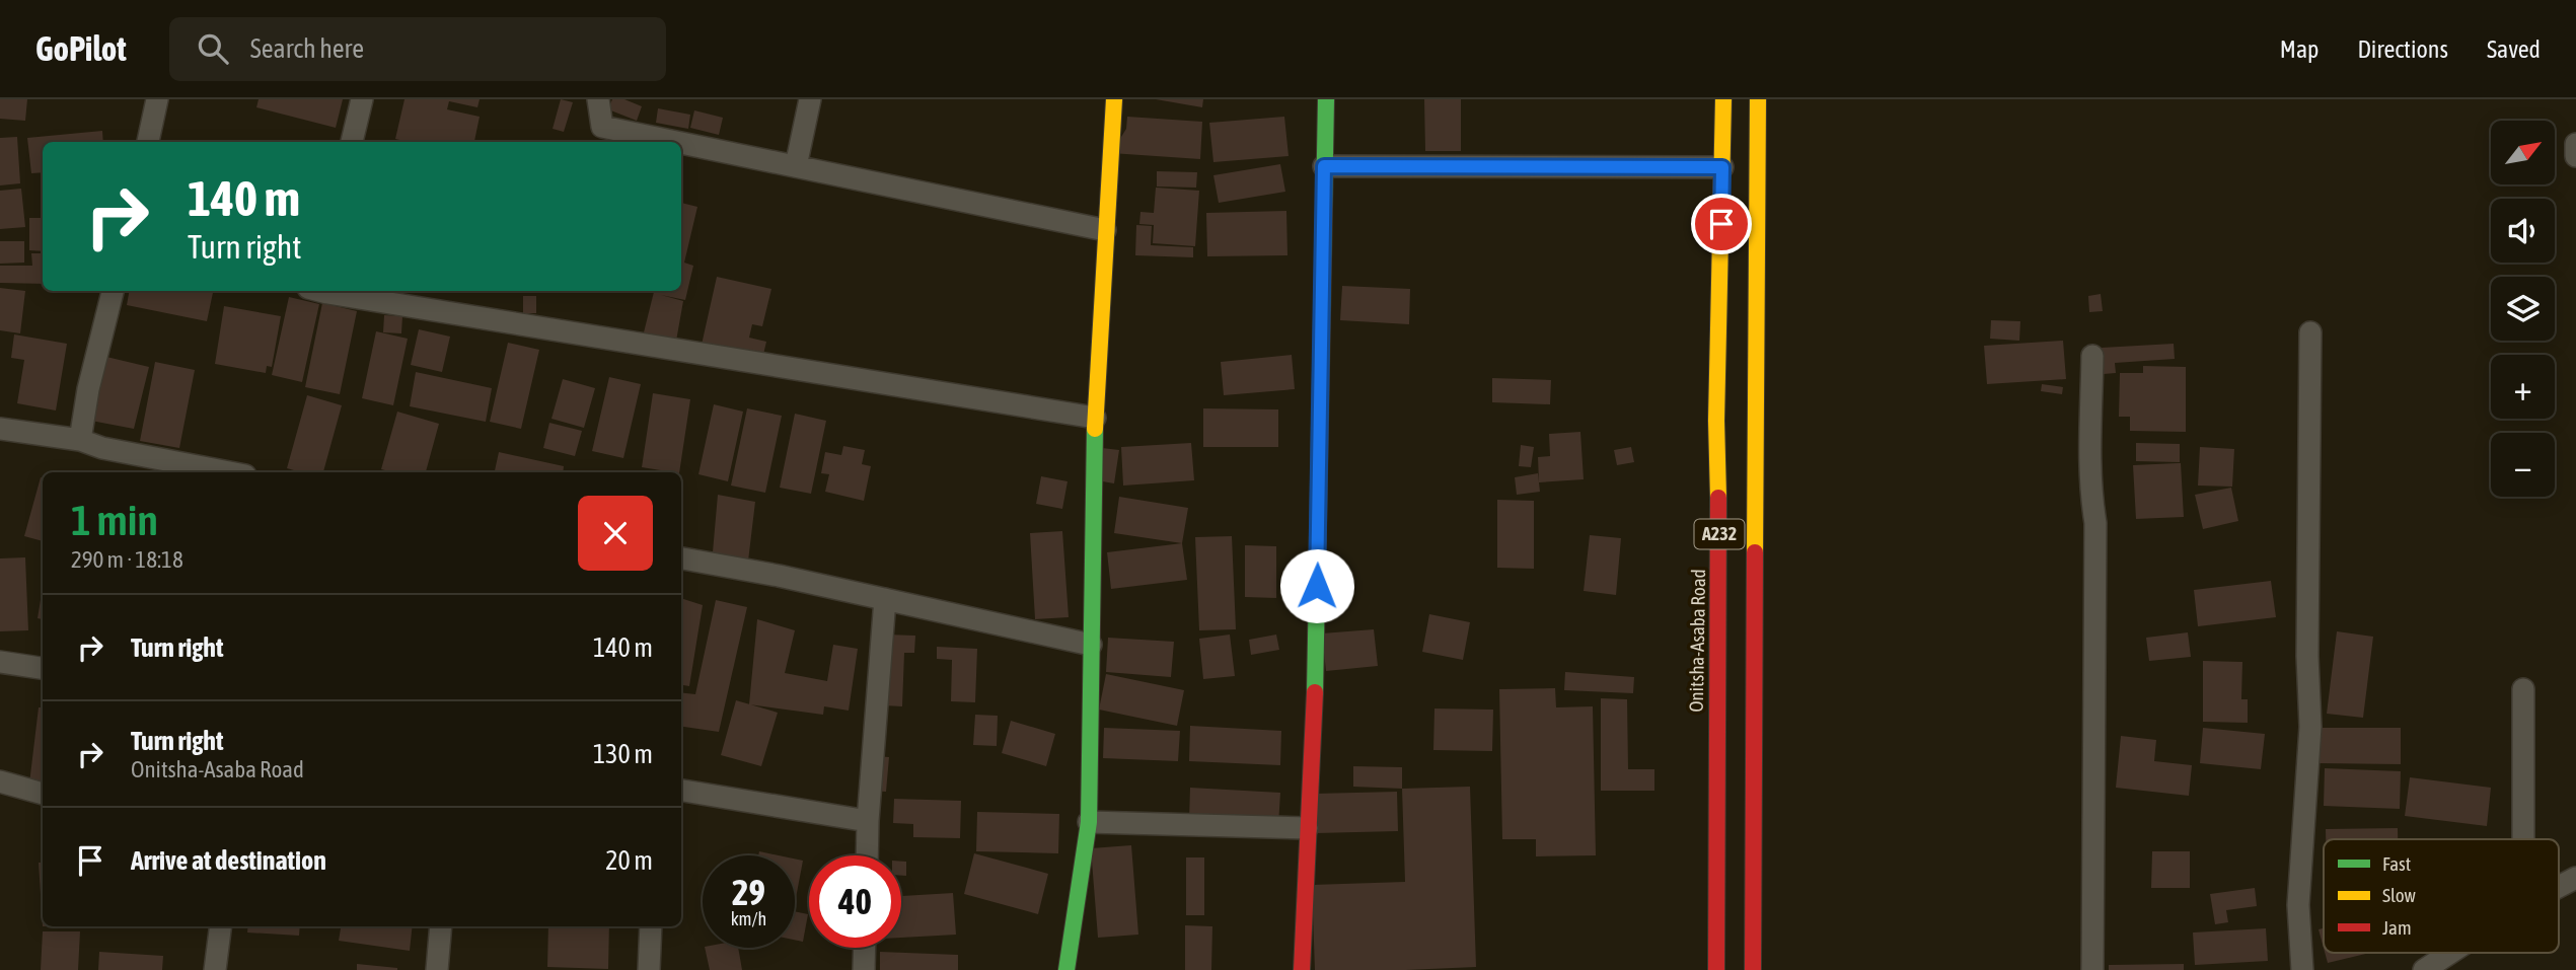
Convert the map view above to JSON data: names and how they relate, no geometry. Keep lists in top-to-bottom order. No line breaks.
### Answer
{"streets":{"main road":["A232","Onitsha-Asaba Road"]},"crossings":[["A232","Onitsha-Asaba Road"]],"legend":["Fast","Slow","Jam"],"north":"top right","page":{"header":"GoPilot","search":"Search here","nav":["Map","Directions","Saved"],"map_buttons":["+","−"],"turn":["140 m","Turn right"],"heading":["1 min","290 m · 18:18"],"list":[{"name":"Turn right","value":"140 m"},{"name":"Turn right","note":"Onitsha-Asaba Road","value":"130 m"},{"name":"Arrive at destination","value":"20 m"}],"speed":"29 km/h","limit":"40"}}
